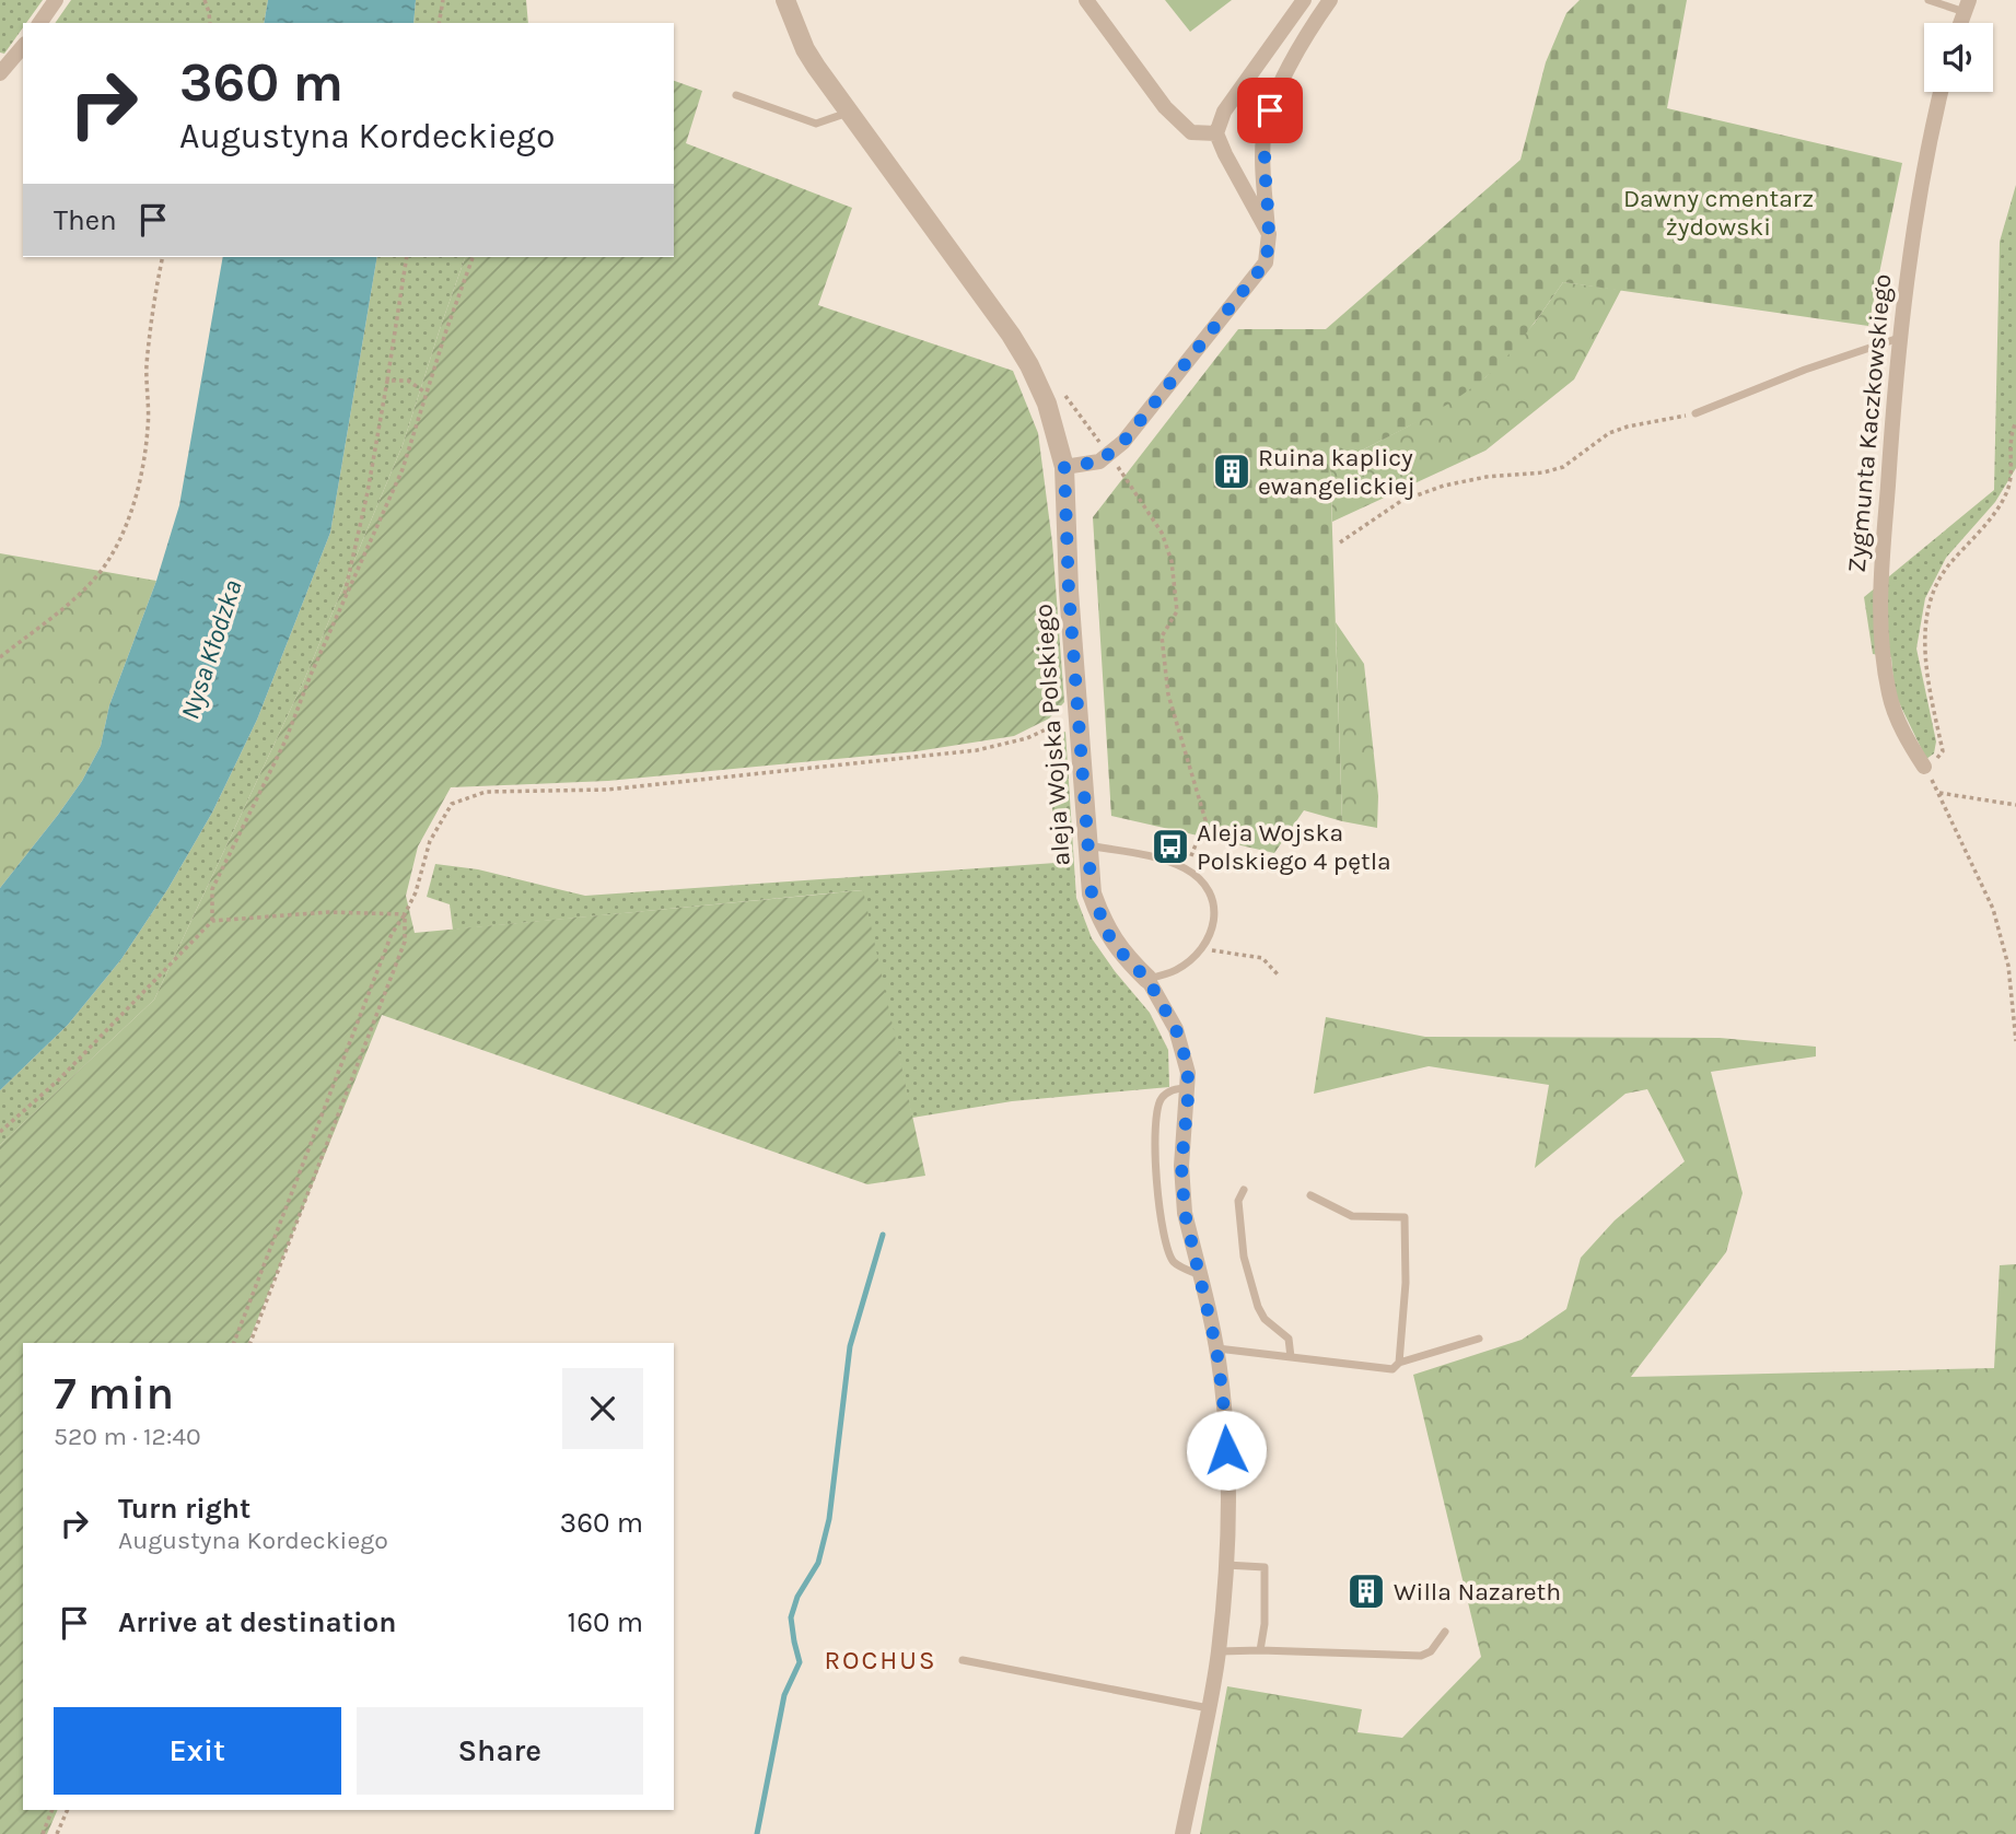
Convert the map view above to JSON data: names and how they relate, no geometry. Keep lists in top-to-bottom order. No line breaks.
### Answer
{"streets":{"street":["Zygmunta Kaczkowskiego","aleja Wojska Polskiego"]},"districts":["ROCHUS"],"water":["Nysa Kłodzka"],"parks":["Dawny cmentarz żydowski"],"places":{"building":["Ruina kaplicy ewangelickiej","Willa Nazareth"],"bus stop":["Aleja Wojska Polskiego 4 pętla"]},"page":{"turn":["360 m","Augustyna Kordeckiego"],"then":"Then","heading":["7 min","520 m · 12:40"],"list":[{"name":"Turn right","note":"Augustyna Kordeckiego","value":"360 m"},{"name":"Arrive at destination","value":"160 m"}],"buttons":["Exit","Share"]}}
